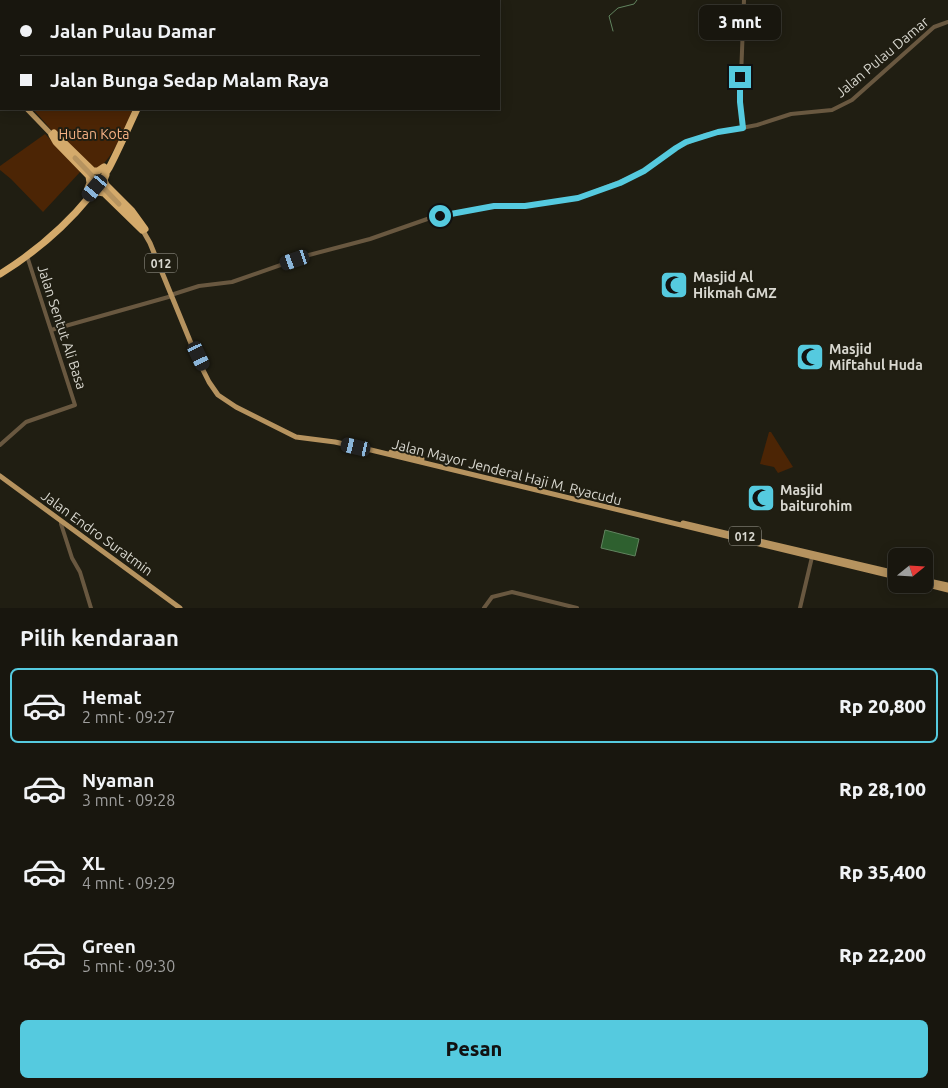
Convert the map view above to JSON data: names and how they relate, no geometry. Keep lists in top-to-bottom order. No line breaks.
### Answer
{"streets":{"main road":["012","Jalan Mayor Jenderal Haji M. Ryacudu","Jalan Endro Suratmin"],"street":["Jalan Pulau Damar","Jalan Sentut Ali Basa"]},"crossings":[["Jalan Pulau Damar","Jalan Sentut Ali Basa"],["Jalan Pulau Damar","Jalan Mayor Jenderal Haji M. Ryacudu"]],"parks":["Hutan Kota"],"places":{"mosque":["Masjid Al Hikmah GMZ","Masjid Miftahul Huda","Masjid baiturohim"]},"north":"right","page":{"banner":["Jalan Pulau Damar","Jalan Bunga Sedap Malam Raya"],"bubble":"3 mnt","heading":"Pilih kendaraan","list":[{"name":"Hemat","note":"2 mnt · 09:27","value":"Rp 20,800"},{"name":"Nyaman","note":"3 mnt · 09:28","value":"Rp 28,100"},{"name":"XL","note":"4 mnt · 09:29","value":"Rp 35,400"},{"name":"Green","note":"5 mnt · 09:30","value":"Rp 22,200"}],"buttons":"Pesan"}}
